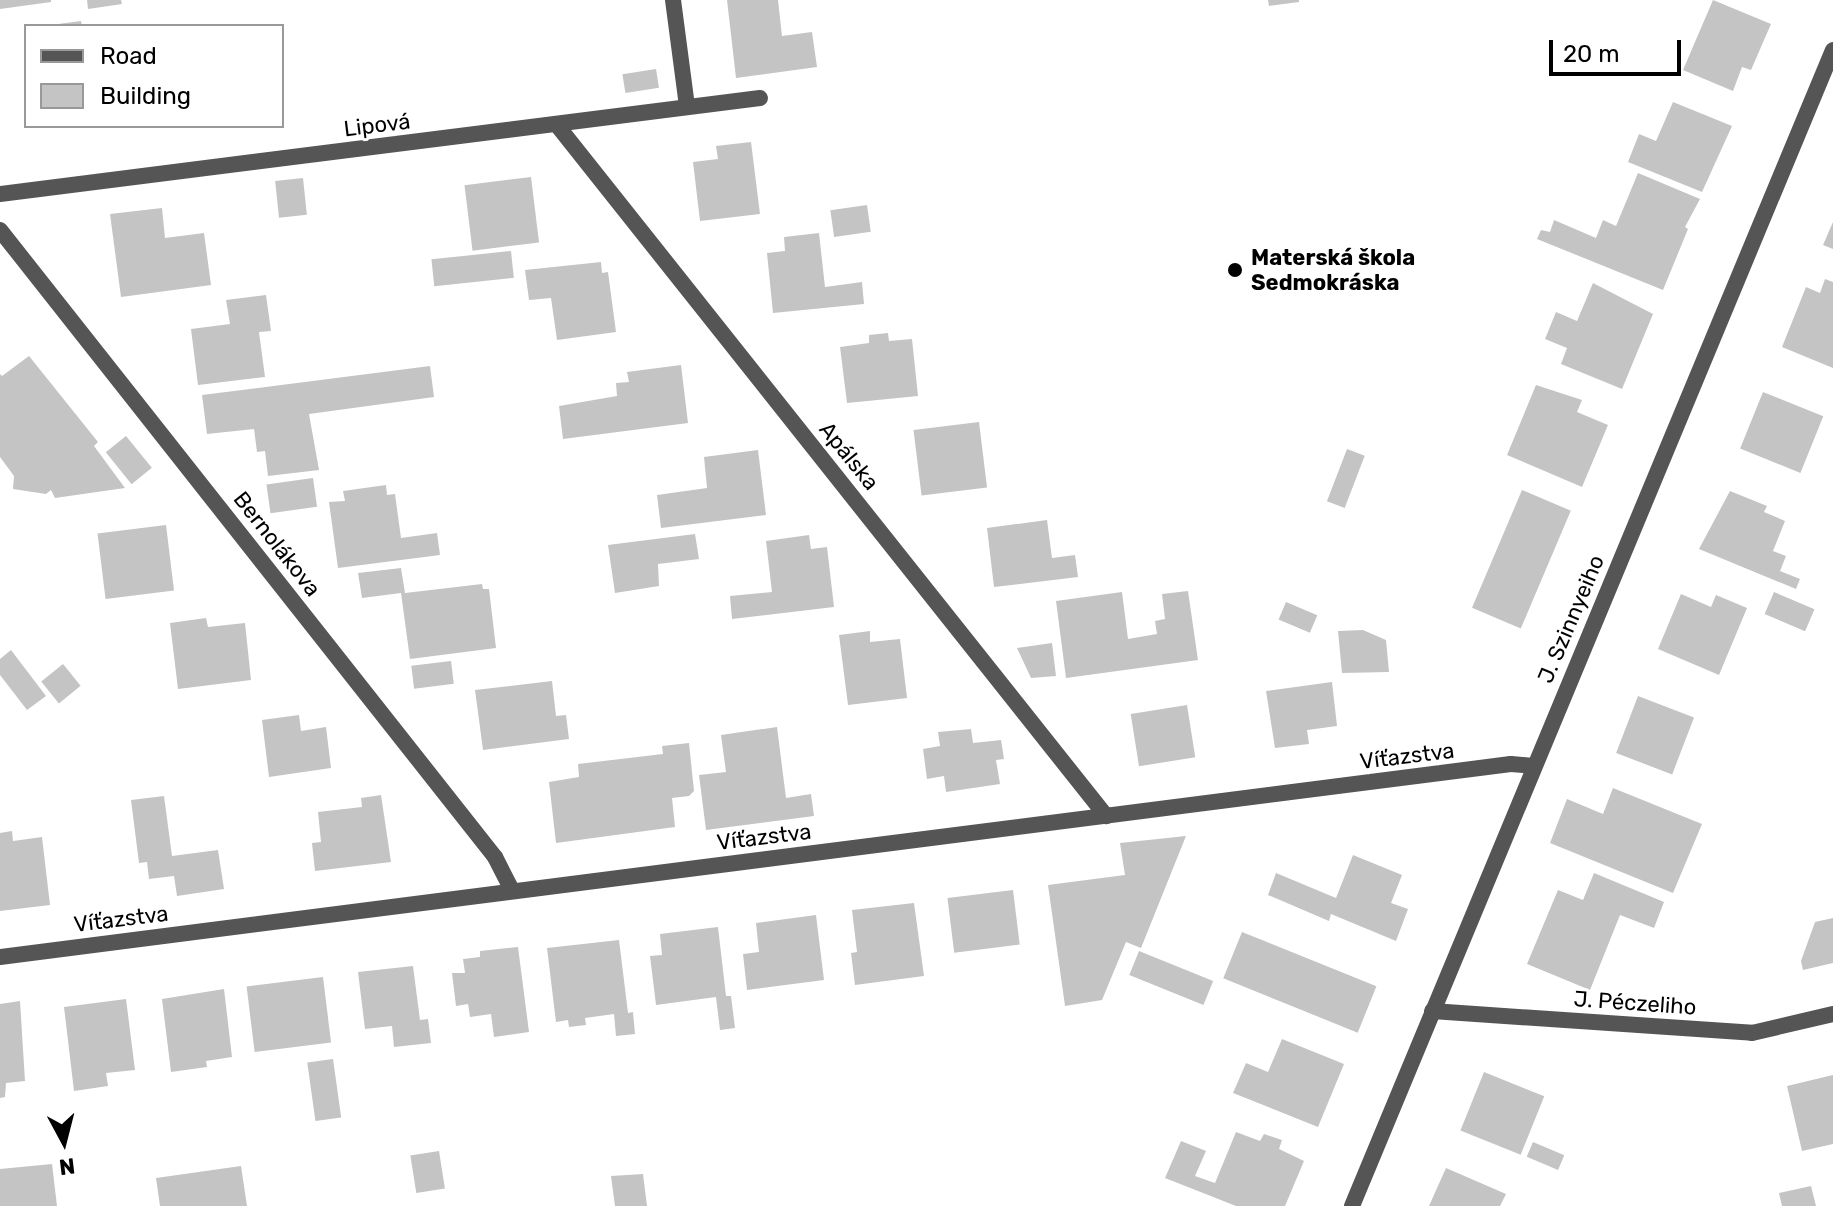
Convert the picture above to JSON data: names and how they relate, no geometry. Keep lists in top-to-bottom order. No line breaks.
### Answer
{"streets":{"street":["Lipová","Apálska","Bernolákova","J. Szinnyeiho","Víťazstva","J. Péczeliho"]},"crossings":[["Lipová","Apálska"],["Apálska","Víťazstva"],["Bernolákova","Víťazstva"],["J. Szinnyeiho","Víťazstva"],["J. Szinnyeiho","J. Péczeliho"]],"places":["Materská škola Sedmokráska"],"legend":["Road","Building"],"scale_bar":"20 m","north":"bottom"}
